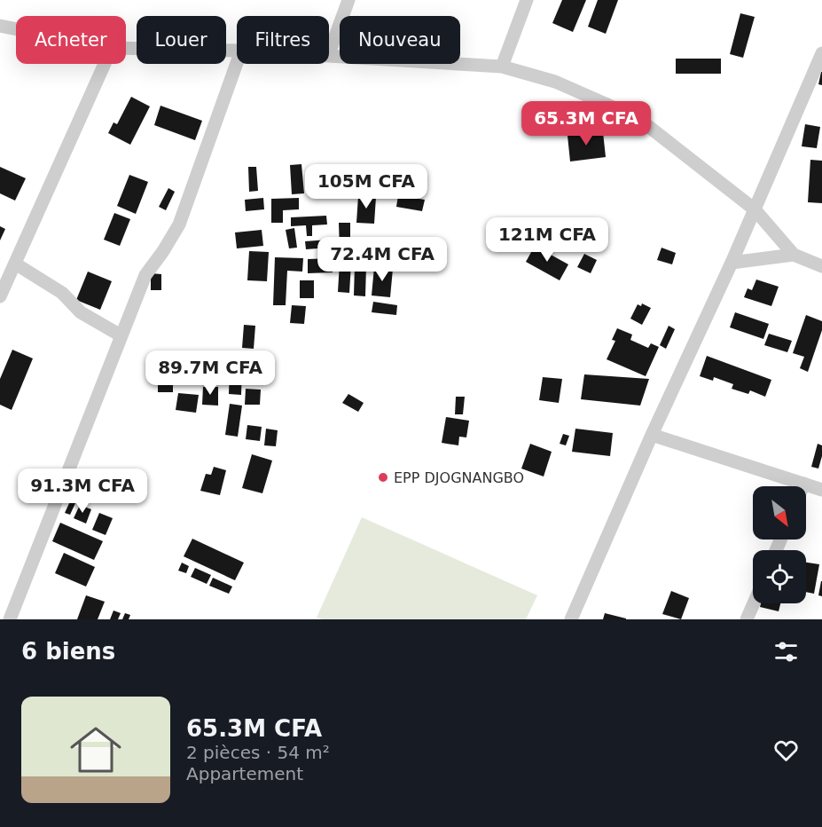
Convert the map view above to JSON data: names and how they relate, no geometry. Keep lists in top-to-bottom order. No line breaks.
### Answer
{"places":["EPP DJOGNANGBO"],"north":"bottom right","page":{"chip":["Acheter","Louer","Filtres","Nouveau"],"price":["65.3M CFA","105M CFA","121M CFA","72.4M CFA","89.7M CFA","91.3M CFA"],"heading":"6 biens","list":[{"name":"65.3M CFA","note":"2 pièces · 54 m² · Appartement"}]}}
